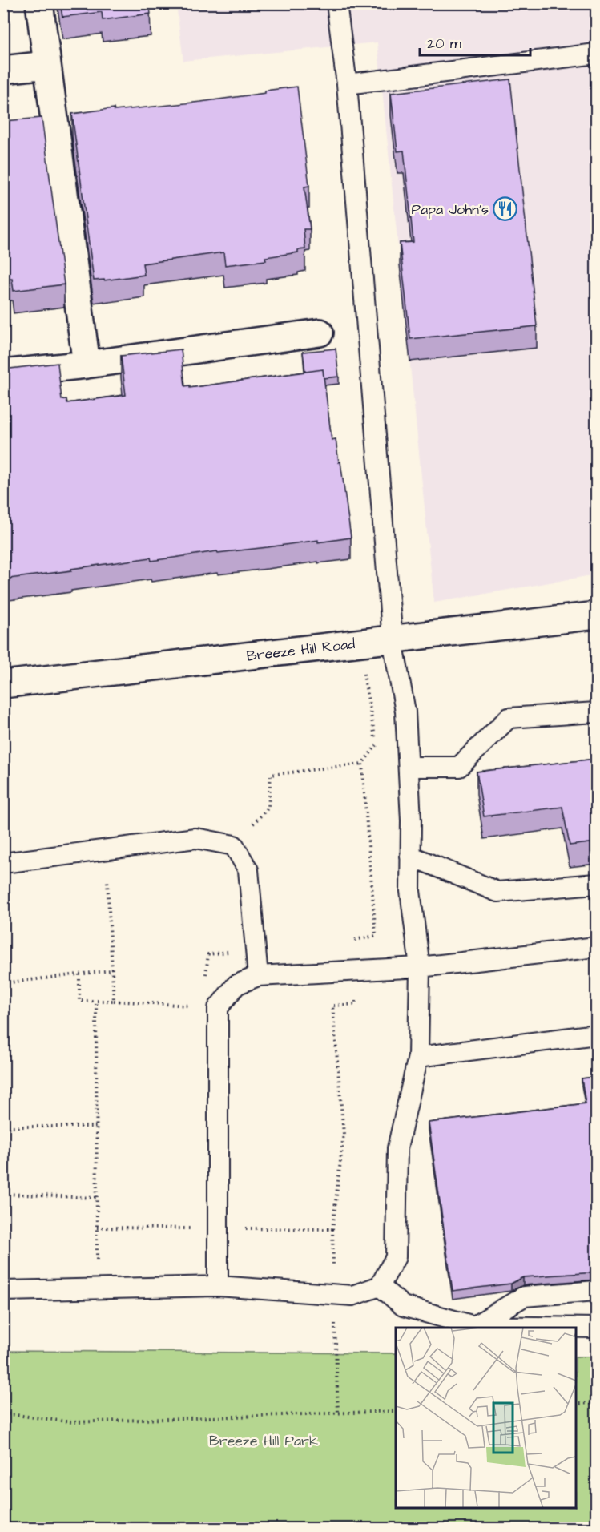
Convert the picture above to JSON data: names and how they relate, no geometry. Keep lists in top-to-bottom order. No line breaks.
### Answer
{"streets":{"street":["Breeze Hill Road"]},"parks":["Breeze Hill Park"],"places":{"restaurant":["Papa John's"]},"scale_bar":"20 m"}
